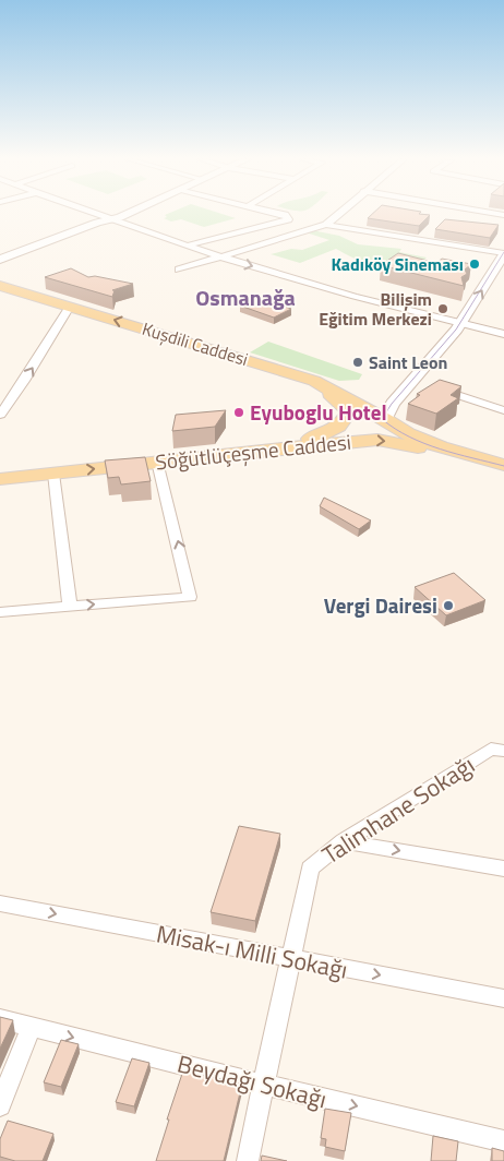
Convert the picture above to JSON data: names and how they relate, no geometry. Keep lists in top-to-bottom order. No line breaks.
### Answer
{"streets":{"main road":["Kuşdili Caddesi","Söğütlüçeşme Caddesi"],"street":["Talimhane Sokağı","Misak-ı Milli Sokağı","Beydağı Sokağı"]},"crossings":[["Kuşdili Caddesi","Söğütlüçeşme Caddesi"],["Talimhane Sokağı","Misak-ı Milli Sokağı"],["Talimhane Sokağı","Beydağı Sokağı"]],"one_way":["Kuşdili Caddesi","Misak-ı Milli Sokağı","Beydağı Sokağı"],"districts":["Osmanağa"],"places":["Kadıköy Sineması","Bilişim Eğitim Merkezi","Saint Leon","Eyuboglu Hotel","Vergi Dairesi"]}
